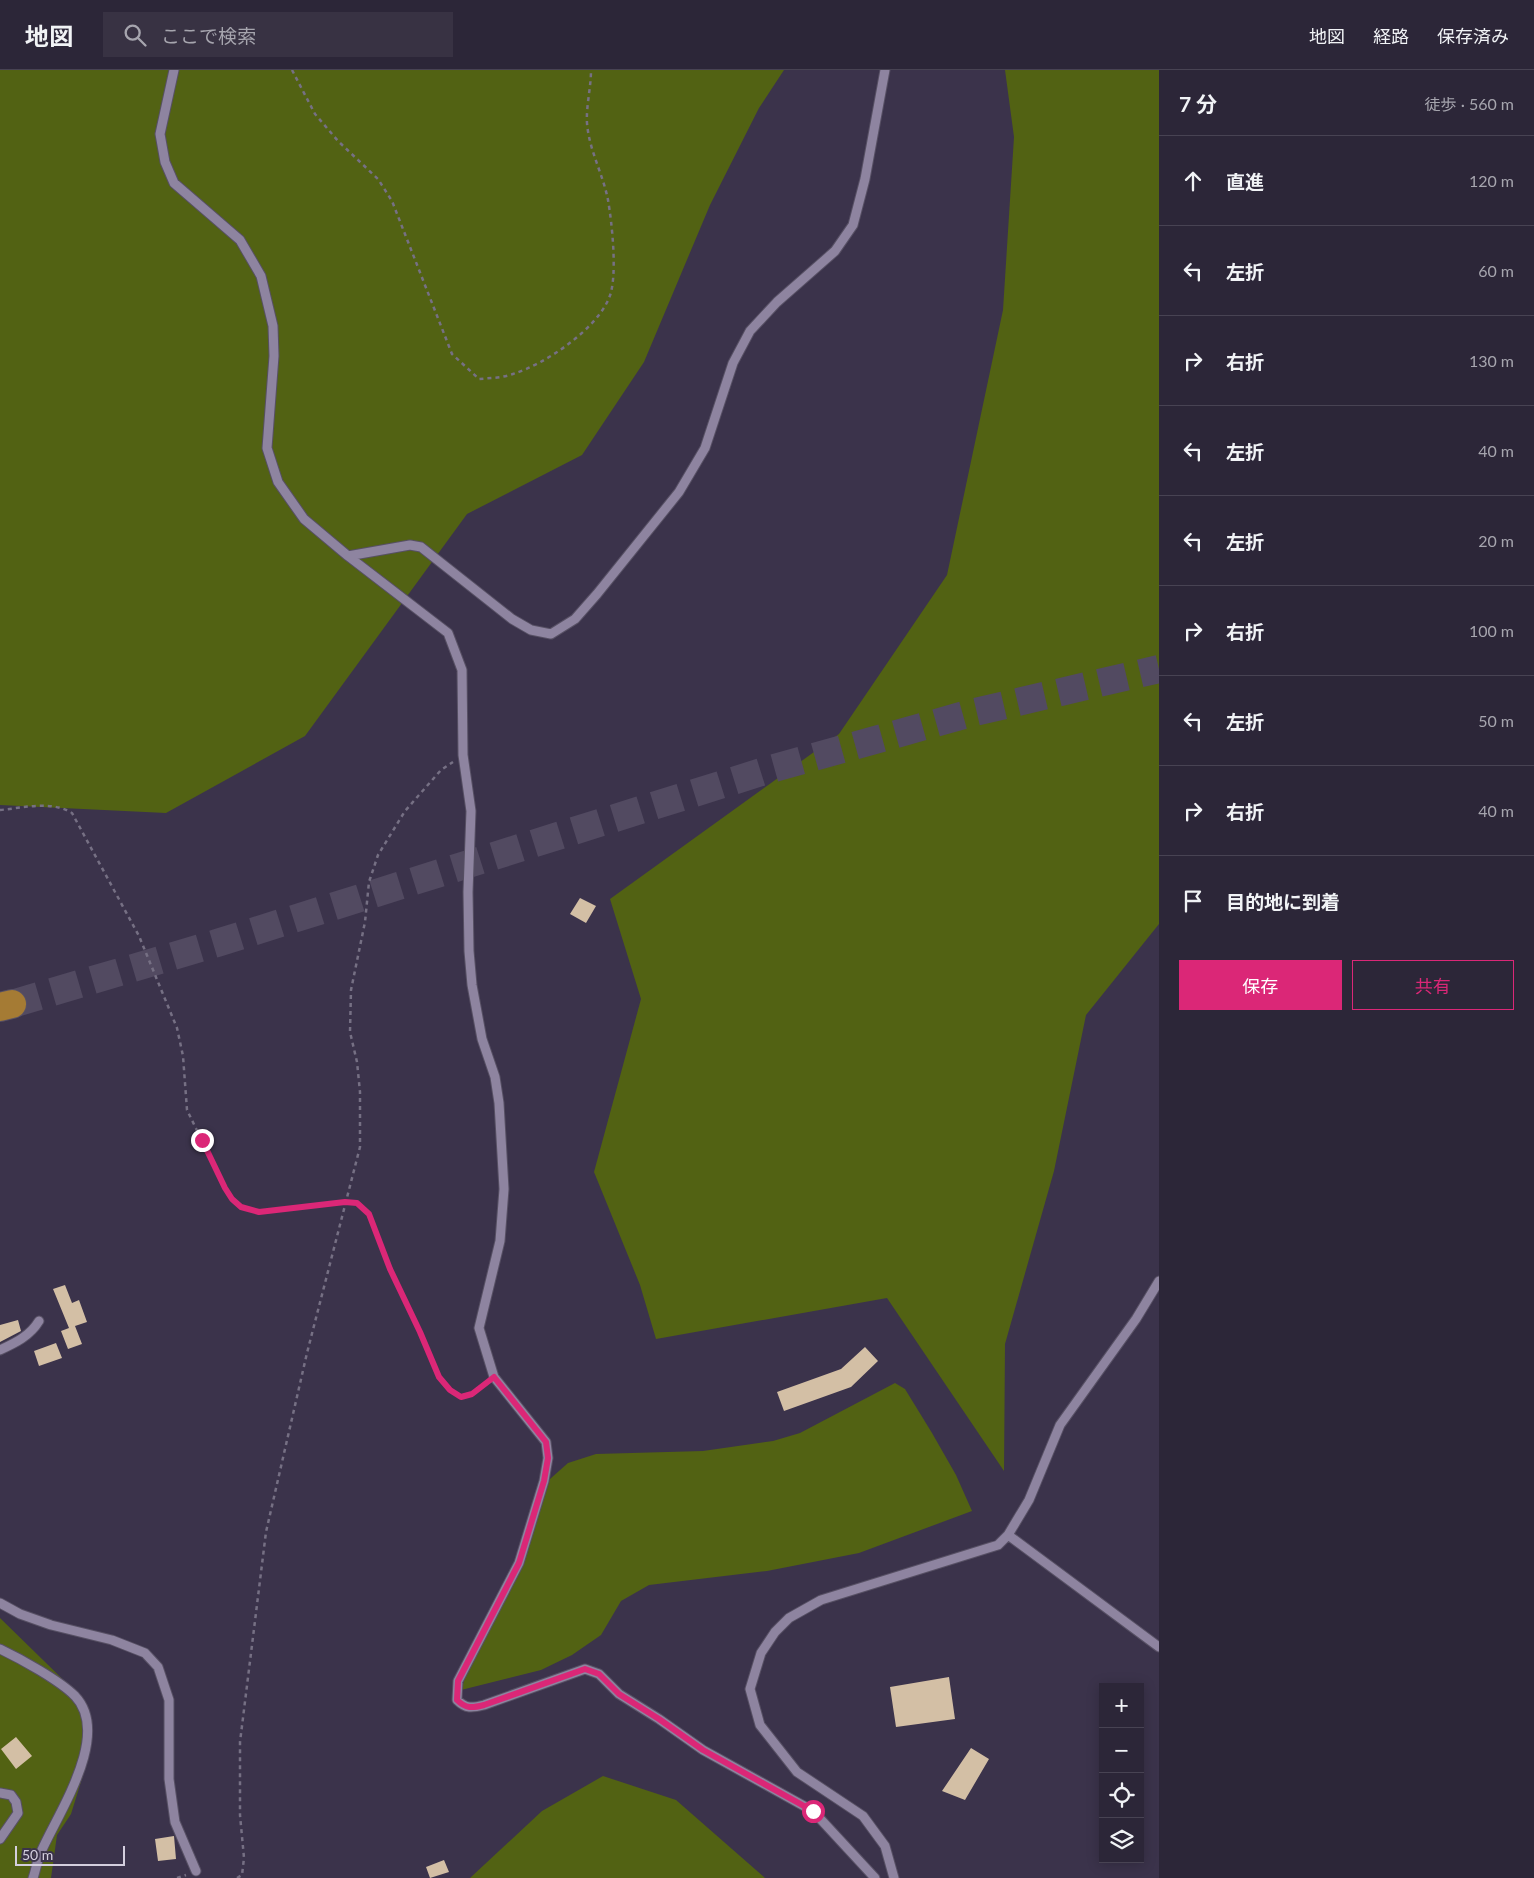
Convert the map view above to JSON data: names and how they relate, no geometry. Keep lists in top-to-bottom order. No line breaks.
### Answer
{"scale_bar":"50 m","page":{"header":"地図","search":"ここで検索","nav":["地図","経路","保存済み"],"heading":["7 分","徒歩 · 560 m"],"list":[["直進","120 m"],["左折","60 m"],["右折","130 m"],["左折","40 m"],["左折","20 m"],["右折","100 m"],["左折","50 m"],["右折","40 m"],"目的地に到着"],"buttons":["保存","共有"],"map_buttons":["+","−"],"scale":"50 m"}}
